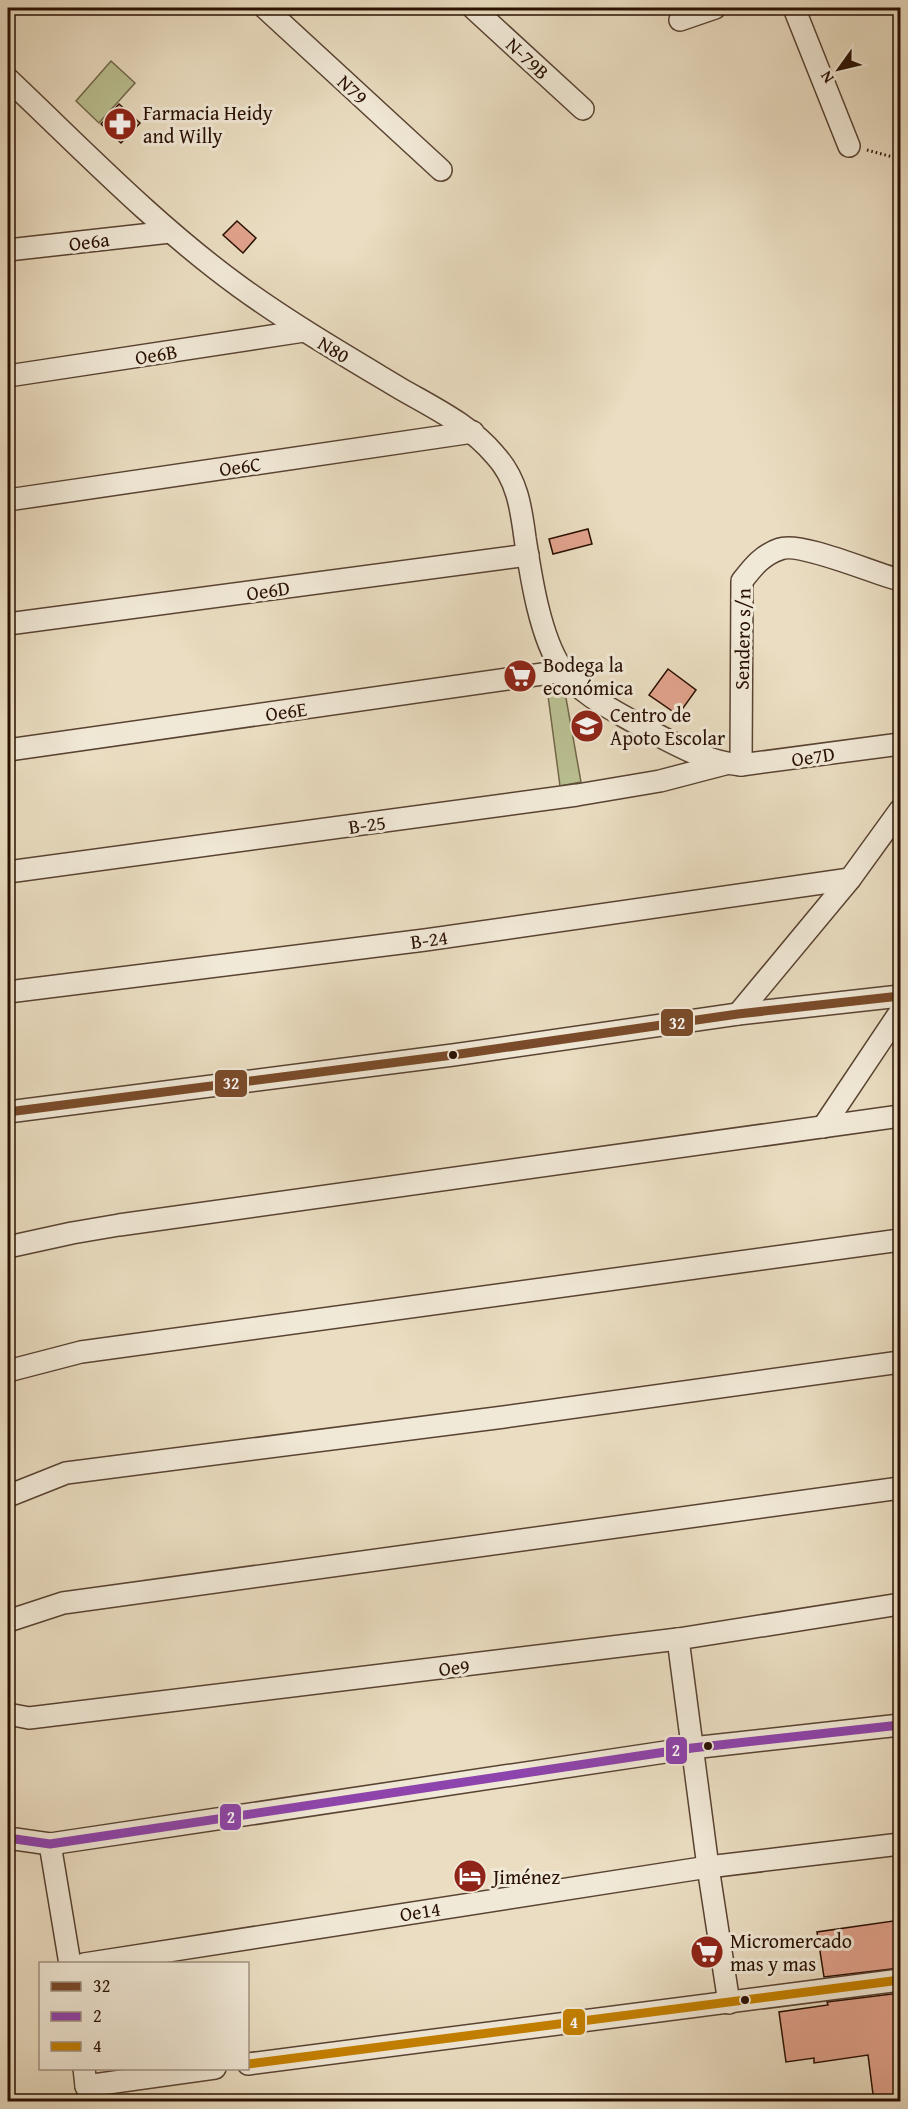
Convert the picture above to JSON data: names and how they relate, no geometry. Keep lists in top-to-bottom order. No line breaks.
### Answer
{"streets":{"street":["N-79B","N79","Oe6a","N80","Oe6B","Oe6C","Oe6D","Sendero s/n","Oe6E","Oe7D","B-25","B-24","Oe9","Oe14"]},"crossings":[["Oe6a","N80"],["N80","Oe6B"],["N80","Oe6C"],["N80","Oe6D"],["N80","Sendero s/n"],["N80","Oe6E"],["N80","Oe7D"],["N80","B-25"],["Sendero s/n","Oe7D"],["Sendero s/n","B-25"],["Oe7D","B-25"]],"places":{"pharmacy":["Farmacia Heidy and Willy"],"supermarket":["Bodega la económica","Micromercado mas y mas"],"school or university":["Centro de Apoto Escolar"],"hotel":["Jiménez"]},"lines":["transit line 32","transit line 2","transit line 4"],"legend":["32","2","4"],"north":"bottom left"}
